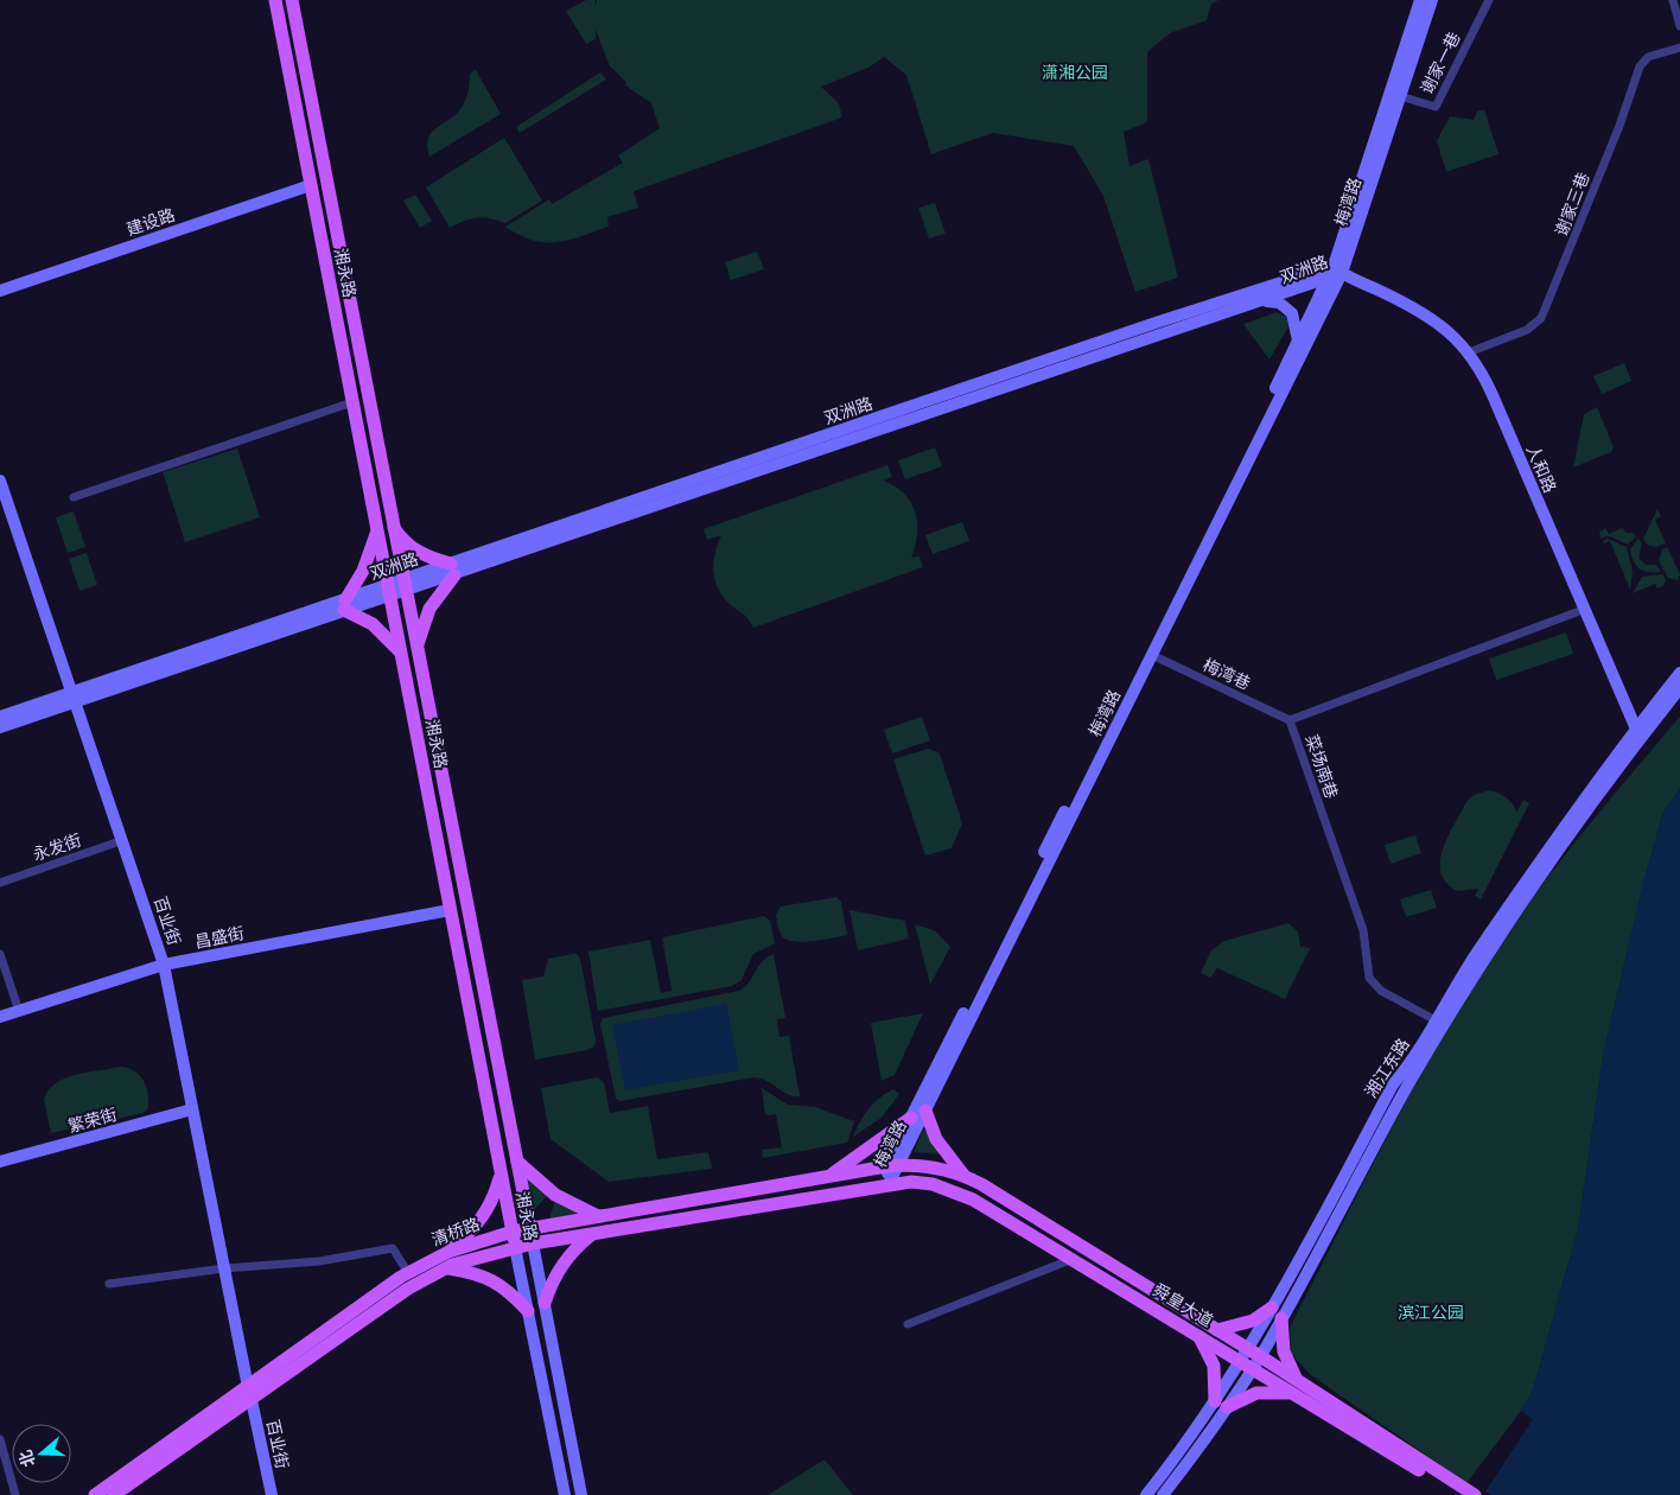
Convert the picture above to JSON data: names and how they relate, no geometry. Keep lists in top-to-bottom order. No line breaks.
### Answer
{"streets":{"main road":["梅湾路","建设路","双洲路","湘永路","人和路","百业街","昌盛街","湘江东路","繁荣街","清桥路","舜皇大道"],"street":["谢家一巷","谢家三巷","梅湾巷","菜场南巷","永发街"]},"crossings":[["谢家一巷","梅湾路"],["梅湾路","双洲路"],["梅湾路","人和路"],["梅湾路","梅湾巷"],["梅湾路","清桥路"],["梅湾路","舜皇大道"],["谢家三巷","人和路"],["建设路","湘永路"],["双洲路","湘永路"],["双洲路","人和路"],["双洲路","百业街"],["湘永路","昌盛街"],["湘永路","清桥路"],["人和路","菜场南巷"],["人和路","湘江东路"],["梅湾巷","菜场南巷"],["菜场南巷","湘江东路"],["永发街","百业街"],["百业街","昌盛街"],["百业街","繁荣街"],["百业街","清桥路"],["湘江东路","舜皇大道"],["清桥路","舜皇大道"]],"parks":["潇湘公园","滨江公园"],"north":"left"}
